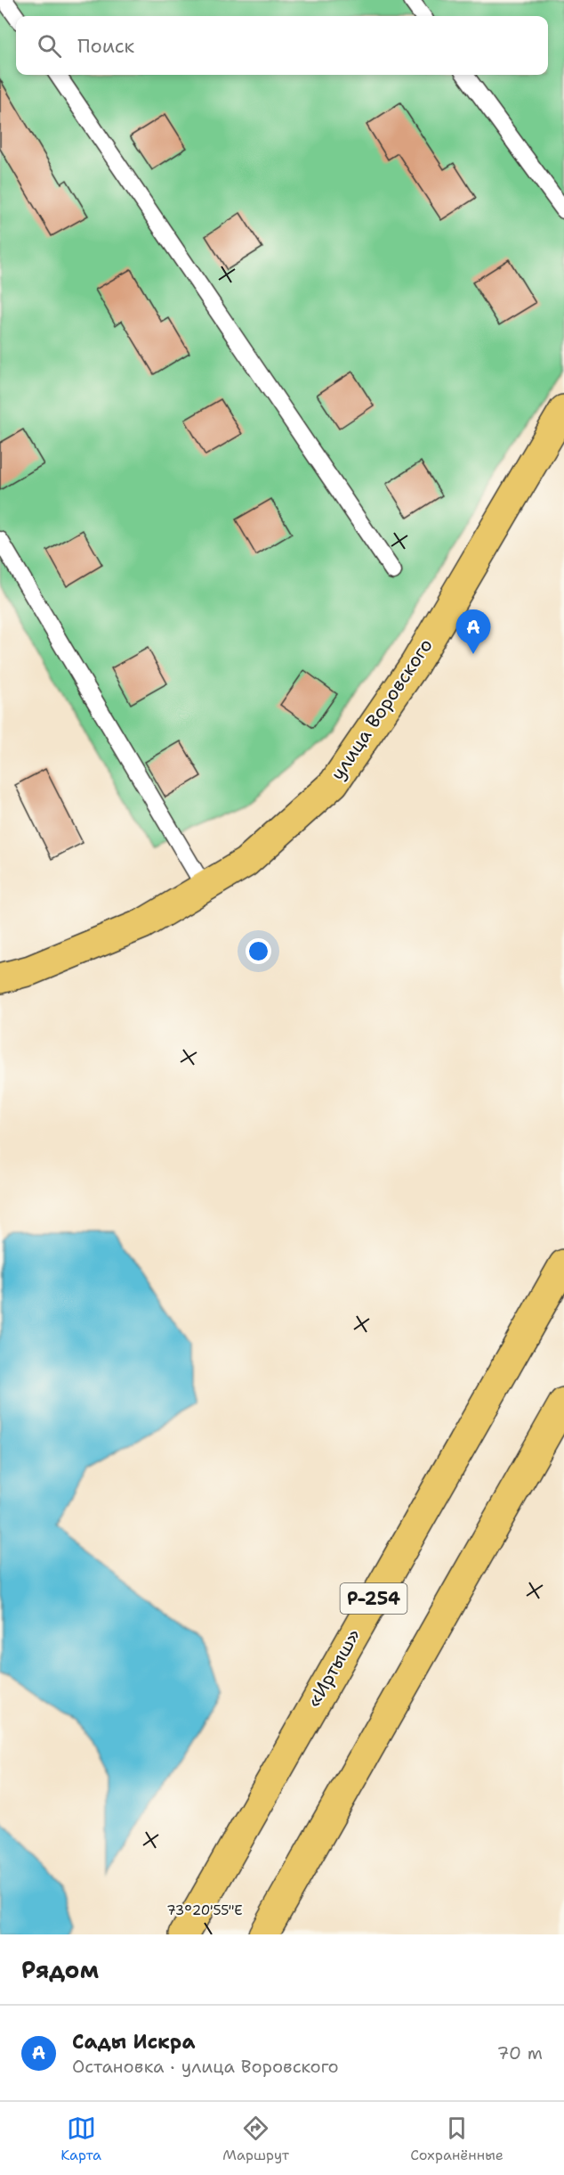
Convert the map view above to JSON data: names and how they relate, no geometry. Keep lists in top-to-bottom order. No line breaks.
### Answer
{"streets":{"main road":["улица Воровского","Р-254","«Иртыш»"]},"page":{"search":"Поиск","pins":"A","heading":"Рядом","list":[{"mark":"A","name":"Сады Искра","note":"Остановка · улица Воровского","value":"70 m"}],"nav":["Карта","Маршрут","Сохранённые"]},"coordinates":["73°20'55\"E"]}
